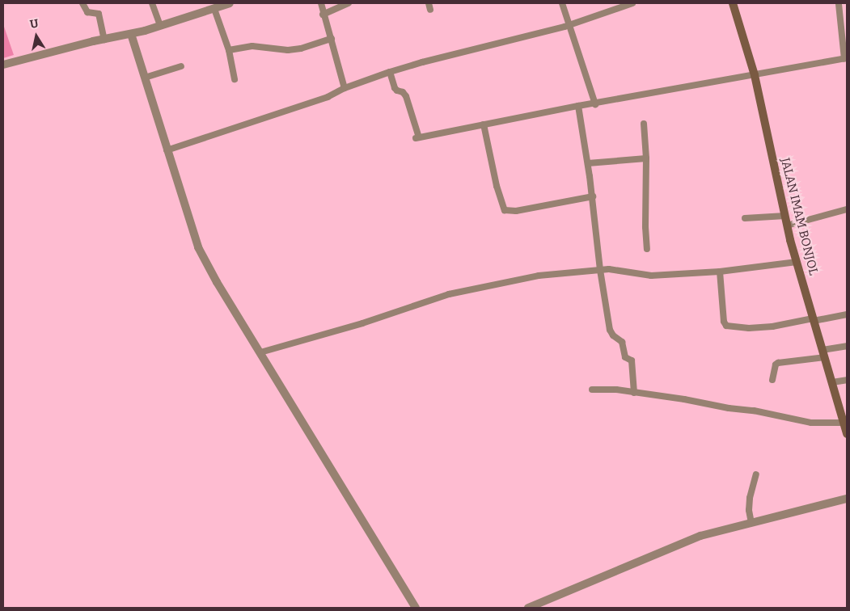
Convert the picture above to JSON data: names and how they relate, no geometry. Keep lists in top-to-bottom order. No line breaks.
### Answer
{"streets":{"main road":["JALAN IMAM BONJOL"]},"north":"top"}
